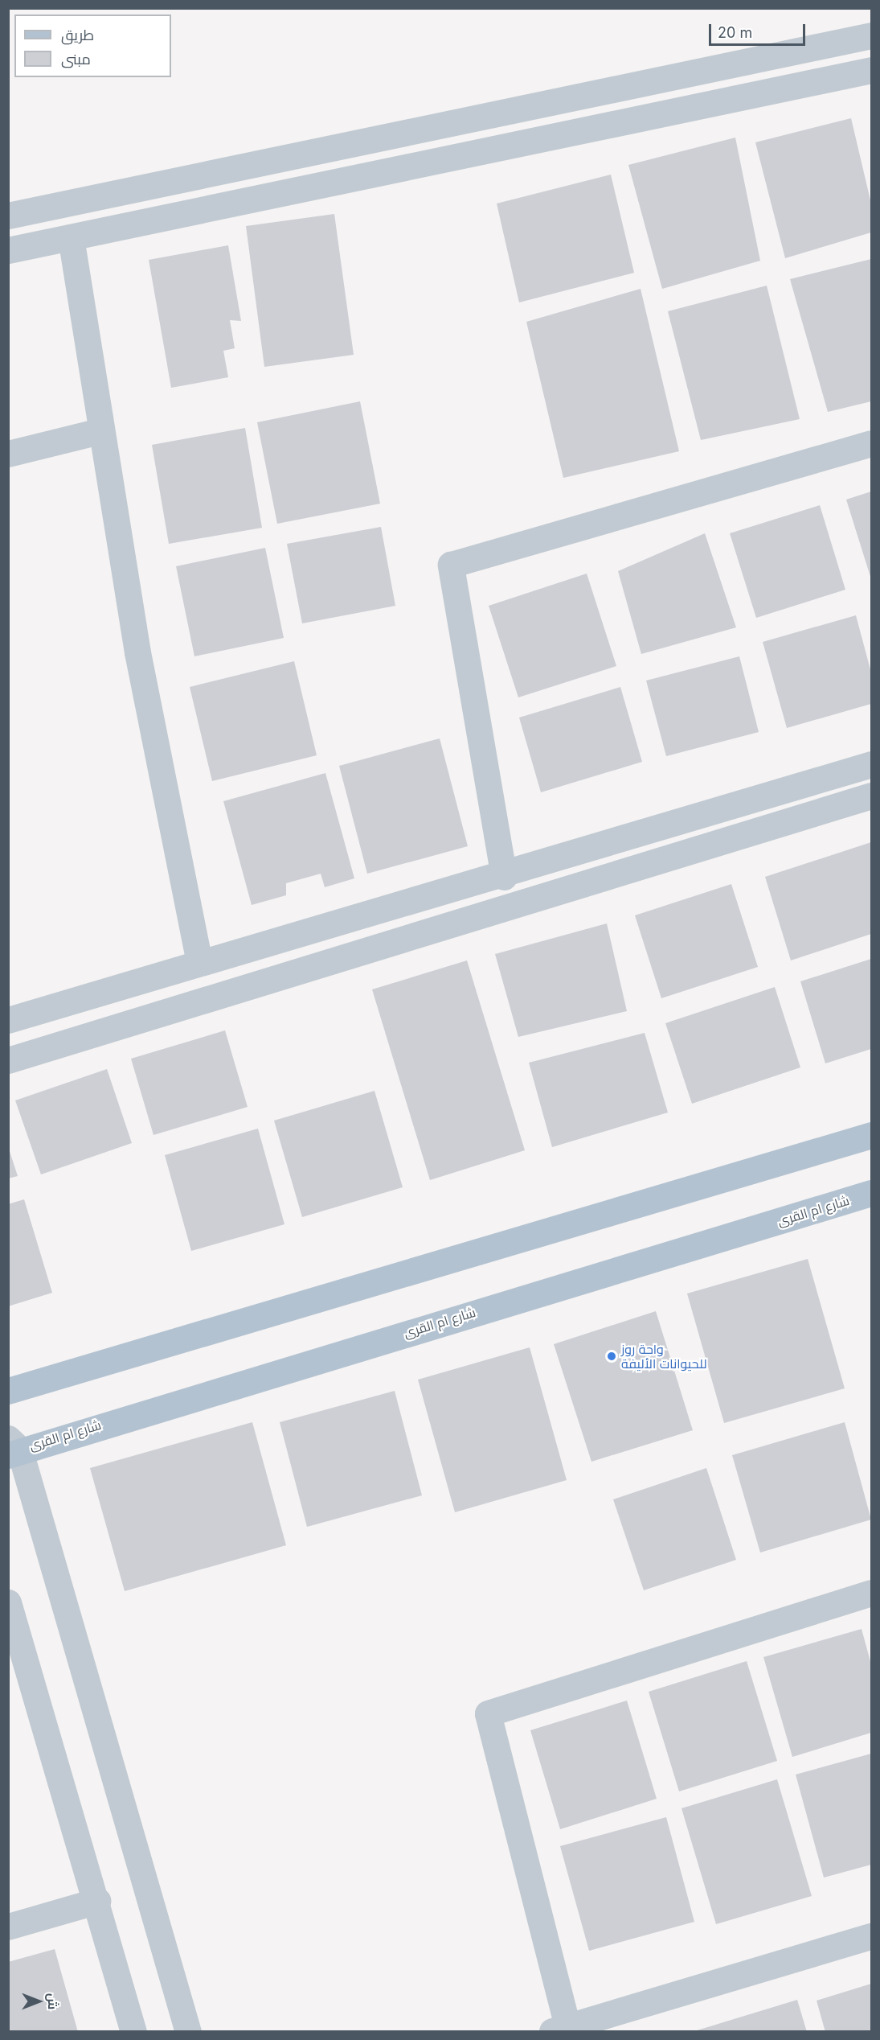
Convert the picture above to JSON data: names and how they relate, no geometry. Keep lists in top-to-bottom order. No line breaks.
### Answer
{"streets":{"main road":["شارع ام القرى"]},"places":["واحة روز للحيوانات الأليفة"],"legend":["طريق","مبنى"],"scale_bar":"20 m","north":"right"}
